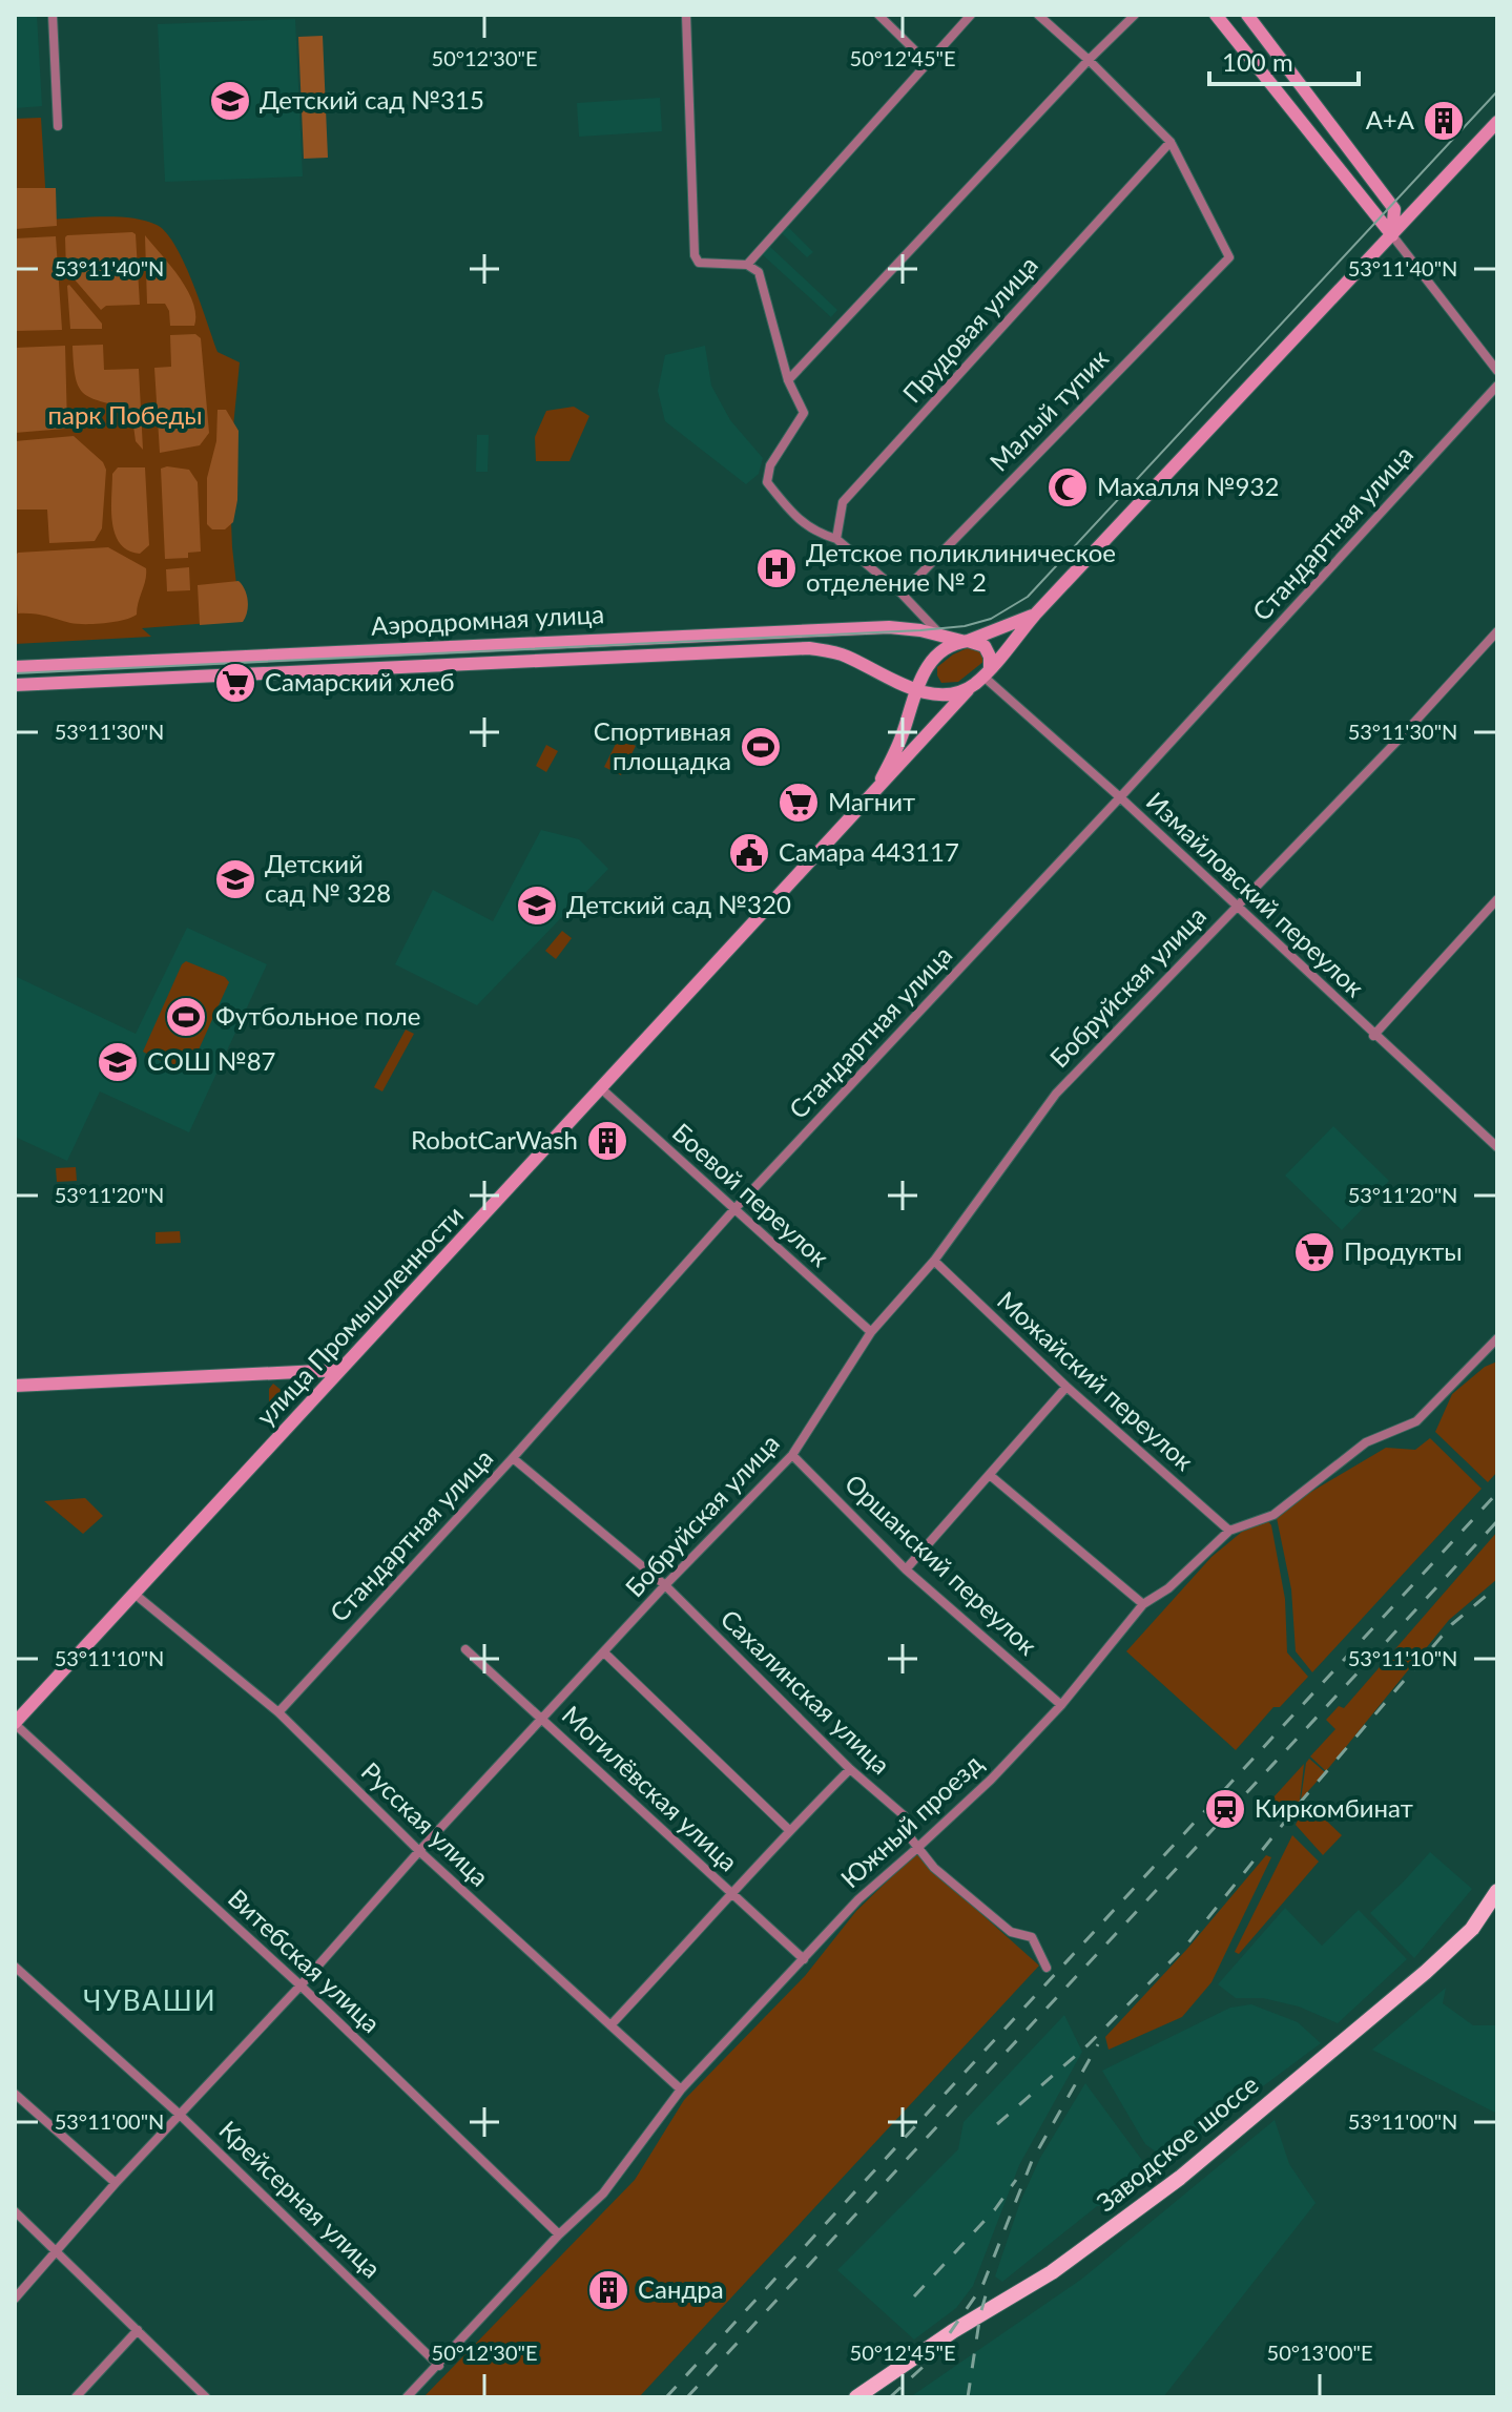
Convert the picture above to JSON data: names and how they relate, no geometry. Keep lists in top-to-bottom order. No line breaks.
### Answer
{"streets":{"main road":["Аэродромная улица","улица Промышленности","Заводское шоссе"],"street":["Прудовая улица","Малый тупик","Стандартная улица","Измайловский переулок","Бобруйская улица","Боевой переулок","Можайский переулок","Оршанский переулок","Сахалинская улица","Могилёвская улица","Южный проезд","Русская улица","Витебская улица","Крейсерная улица"]},"crossings":[["Прудовая улица","Малый тупик"],["Стандартная улица","Измайловский переулок"],["Стандартная улица","Боевой переулок"],["Стандартная улица","Сахалинская улица"],["Стандартная улица","Русская улица"],["Аэродромная улица","Измайловский переулок"],["Аэродромная улица","улица Промышленности"],["Измайловский переулок","Бобруйская улица"],["Измайловский переулок","улица Промышленности"],["Бобруйская улица","Боевой переулок"],["Бобруйская улица","Можайский переулок"],["Бобруйская улица","Оршанский переулок"],["Бобруйская улица","Сахалинская улица"],["Бобруйская улица","Могилёвская улица"],["Бобруйская улица","Русская улица"],["Бобруйская улица","Витебская улица"],["Бобруйская улица","Крейсерная улица"],["Боевой переулок","улица Промышленности"],["улица Промышленности","Русская улица"],["улица Промышленности","Витебская улица"],["Можайский переулок","Южный проезд"],["Оршанский переулок","Южный проезд"],["Сахалинская улица","Южный проезд"],["Могилёвская улица","Южный проезд"],["Южный проезд","Русская улица"],["Южный проезд","Витебская улица"],["Южный проезд","Крейсерная улица"]],"districts":["ЧУВАШИ"],"parks":["парк Победы"],"places":{"school or university":["Детский сад №315","Детский сад № 328","Детский сад №320","СОШ №87"],"building":["А+A","RobotCarWash","Сандра"],"mosque":["Махалля №932"],"hospital":["Детское поликлиническое отделение № 2"],"supermarket":["Самарский хлеб","Магнит","Продукты"],"sports":["Спортивная площадка","Футбольное поле"],"public building":["Самара 443117"],"station":["Киркомбинат"]},"scale_bar":"100 m","coordinates":["50°12'30\"E","50°12'45\"E","53°11'40\"N","53°11'30\"N","53°11'20\"N","53°11'10\"N","53°11'00\"N","50°13'00\"E"]}
